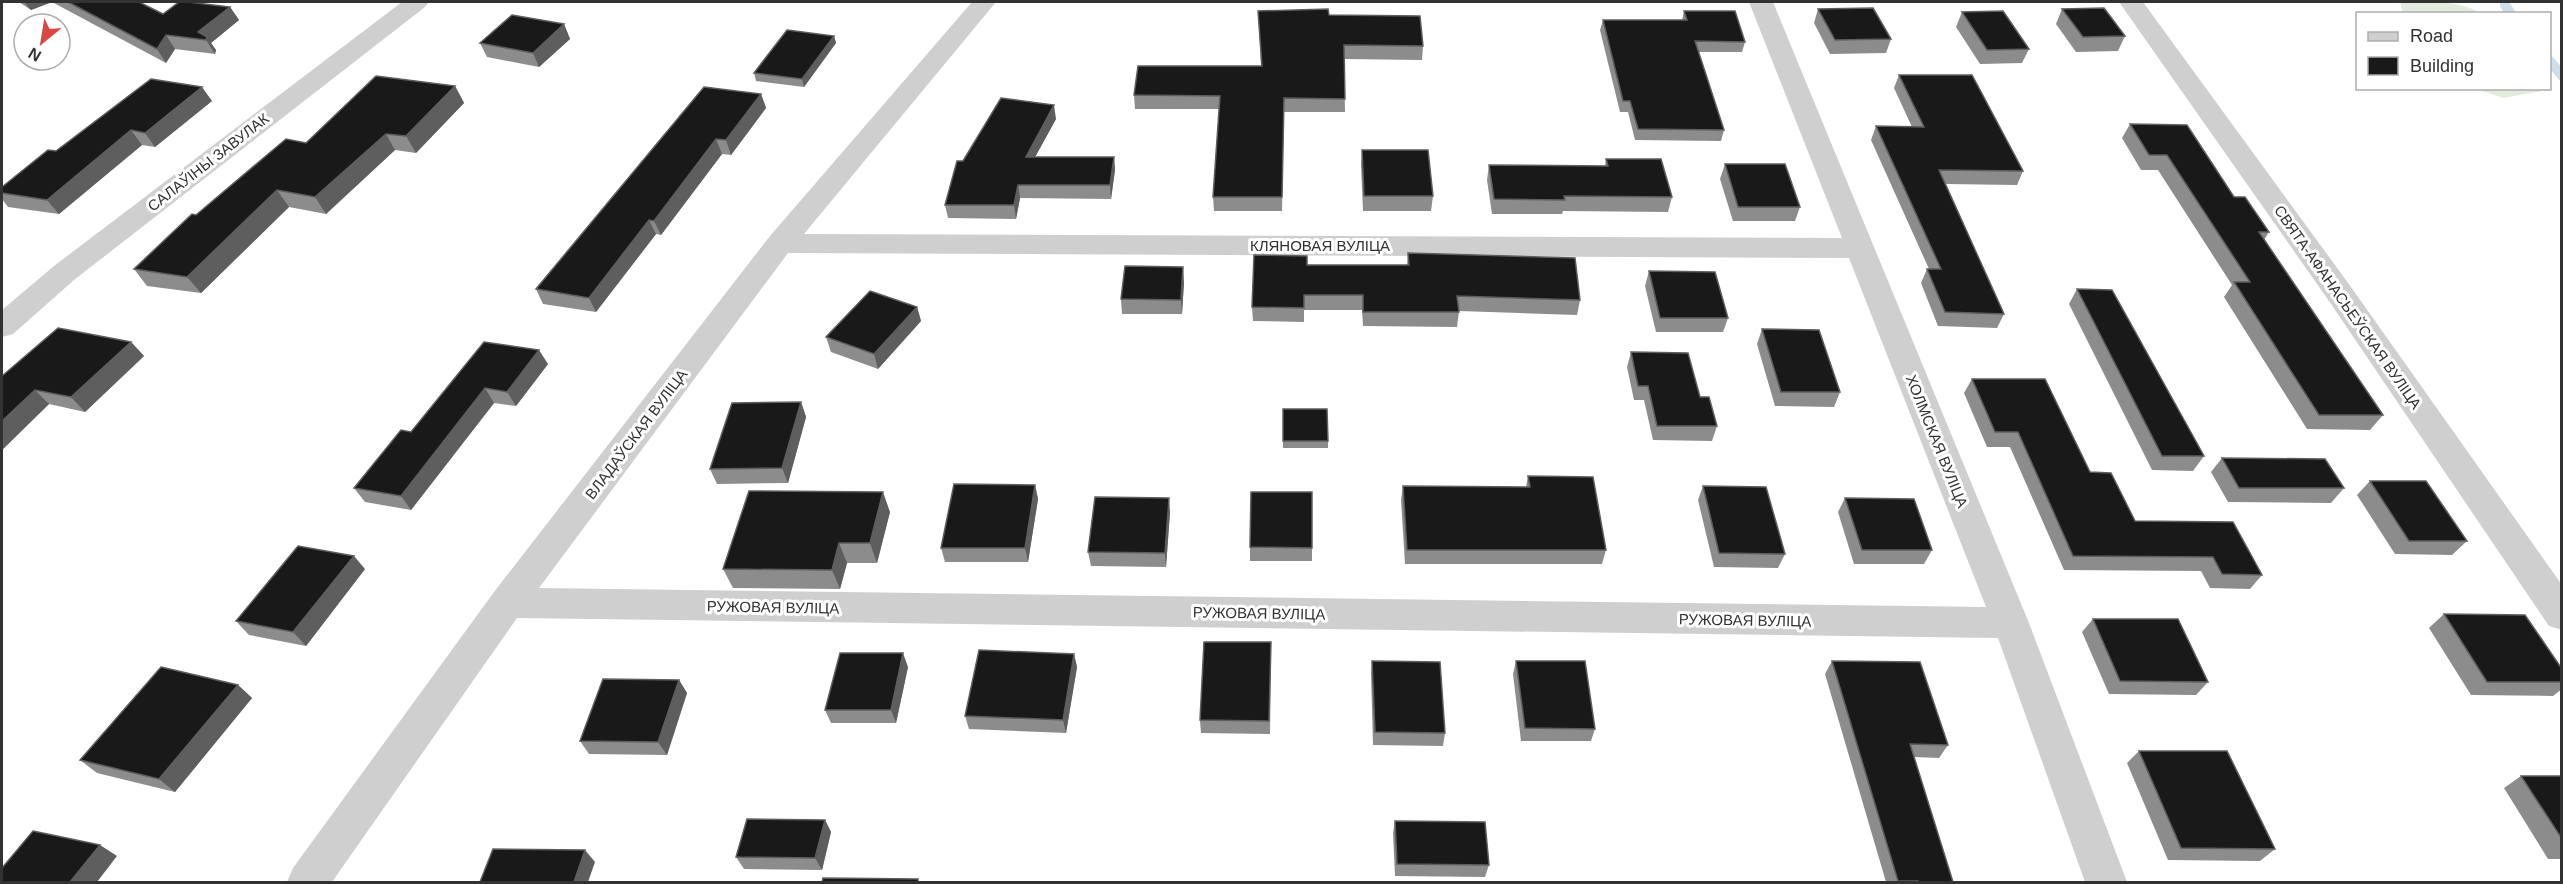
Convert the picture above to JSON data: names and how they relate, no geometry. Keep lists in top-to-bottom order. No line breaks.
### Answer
{"streets":{"street":["САЛАЎІНЫ ЗАВУЛАК","КЛЯНОВАЯ ВУЛІЦА","СВЯТА-АФАНАСЬЕЎСКАЯ ВУЛІЦА","ВЛАДАЎСКАЯ ВУЛІЦА","ХОЛМСКАЯ ВУЛІЦА","РУЖОВАЯ ВУЛІЦА"]},"crossings":[["КЛЯНОВАЯ ВУЛІЦА","ВЛАДАЎСКАЯ ВУЛІЦА"],["КЛЯНОВАЯ ВУЛІЦА","ХОЛМСКАЯ ВУЛІЦА"],["ВЛАДАЎСКАЯ ВУЛІЦА","РУЖОВАЯ ВУЛІЦА"],["ХОЛМСКАЯ ВУЛІЦА","РУЖОВАЯ ВУЛІЦА"]],"legend":["Road","Building"],"north":"bottom left"}
